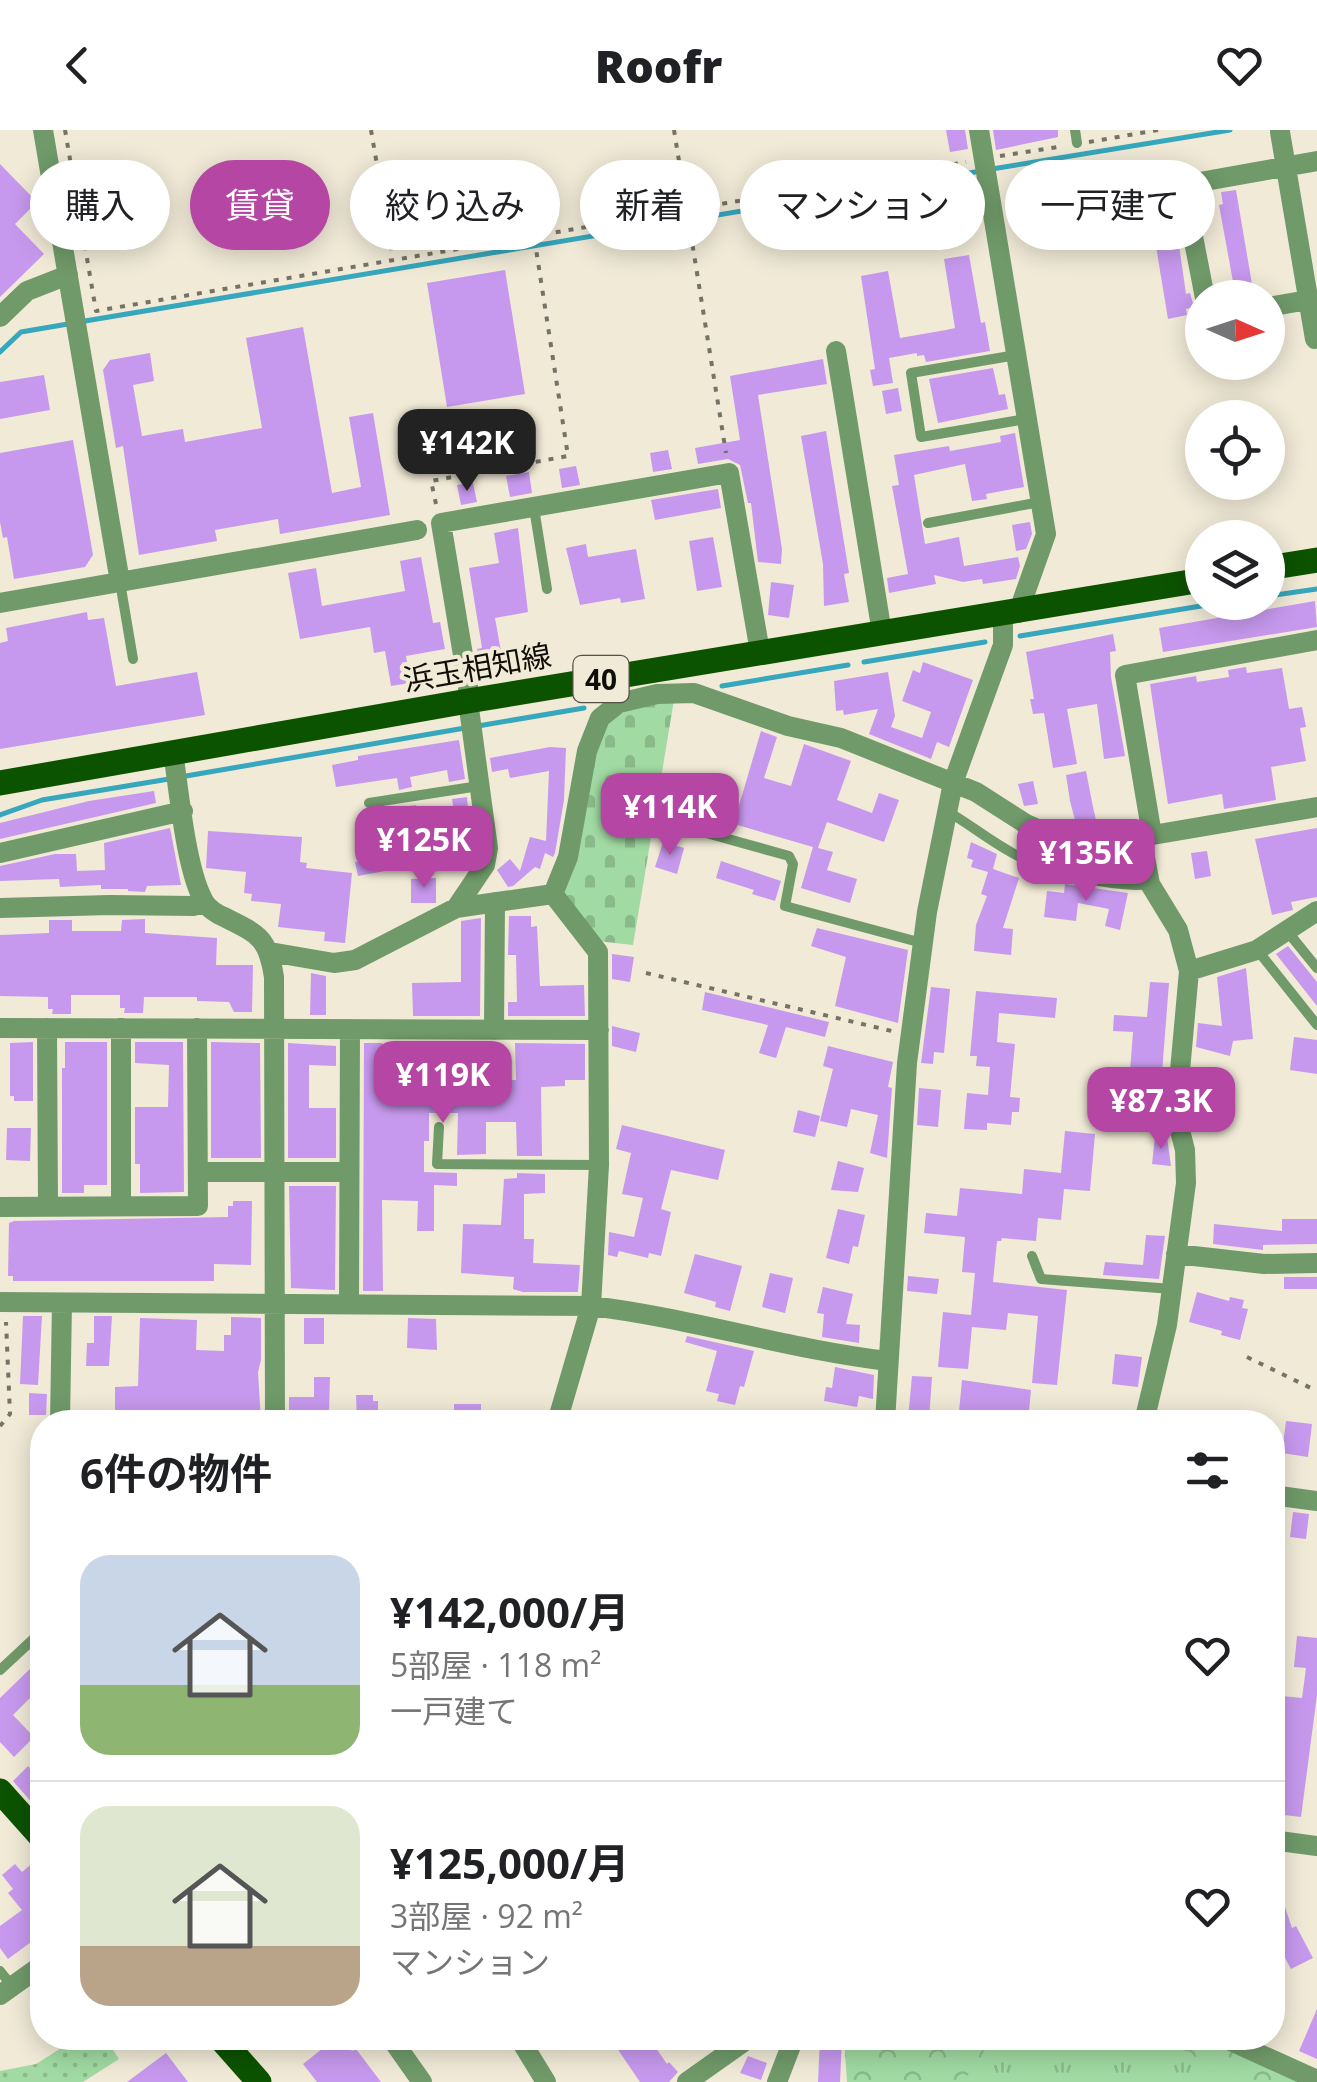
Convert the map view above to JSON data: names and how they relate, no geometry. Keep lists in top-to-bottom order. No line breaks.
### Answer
{"streets":{"main road":["浜玉相知線","40"]},"north":"right","page":{"header":"Roofr","chip":["購入","賃貸","絞り込み","新着","マンション","一戸建て"],"price":["¥142K","¥114K","¥125K","¥135K","¥119K","¥87.3K"],"heading":"6件の物件","list":[{"name":"¥142,000/月","note":"5部屋 · 118 m² · 一戸建て"},{"name":"¥125,000/月","note":"3部屋 · 92 m² · マンション"}]}}
